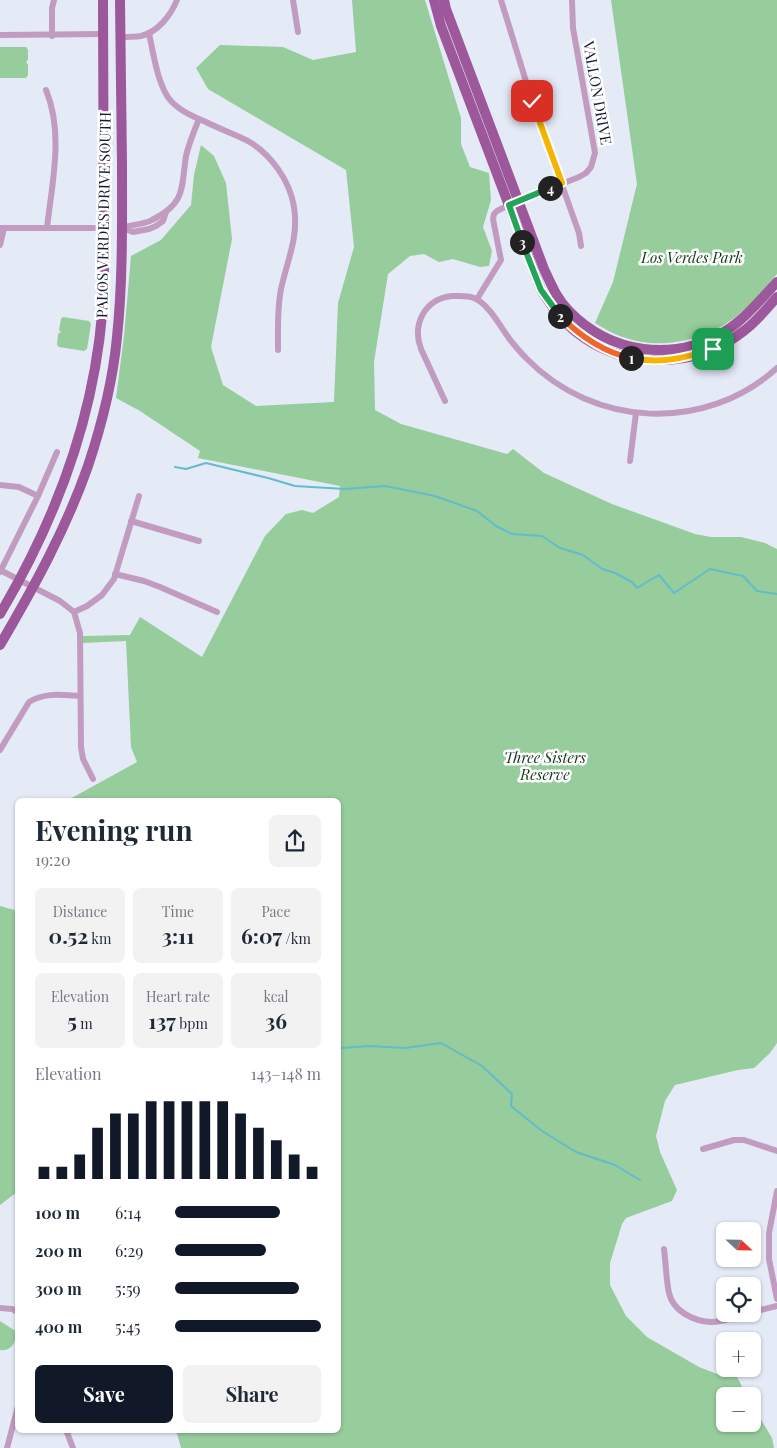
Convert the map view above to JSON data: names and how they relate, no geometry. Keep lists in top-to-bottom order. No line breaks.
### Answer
{"streets":{"main road":["PALOS VERDES DRIVE SOUTH"],"street":["VALLON DRIVE"]},"parks":["Los Verdes Park","Three Sisters Reserve"],"north":"right","page":{"pins":["4","3","2","1"],"heading":["Evening run","19:20"],"stats":[["Distance","0.52 km"],["Time","3:11"],["Pace","6:07 /km"],["Elevation","5 m"],["Heart rate","137 bpm"],["kcal","36"]],"chart":["Elevation","143–148 m"],"list":[{"name":"100 m","note":"6:14"},{"name":"200 m","note":"6:29"},{"name":"300 m","note":"5:59"},{"name":"400 m","note":"5:45"}],"map_buttons":["+","−"],"buttons":["Save","Share"]}}
